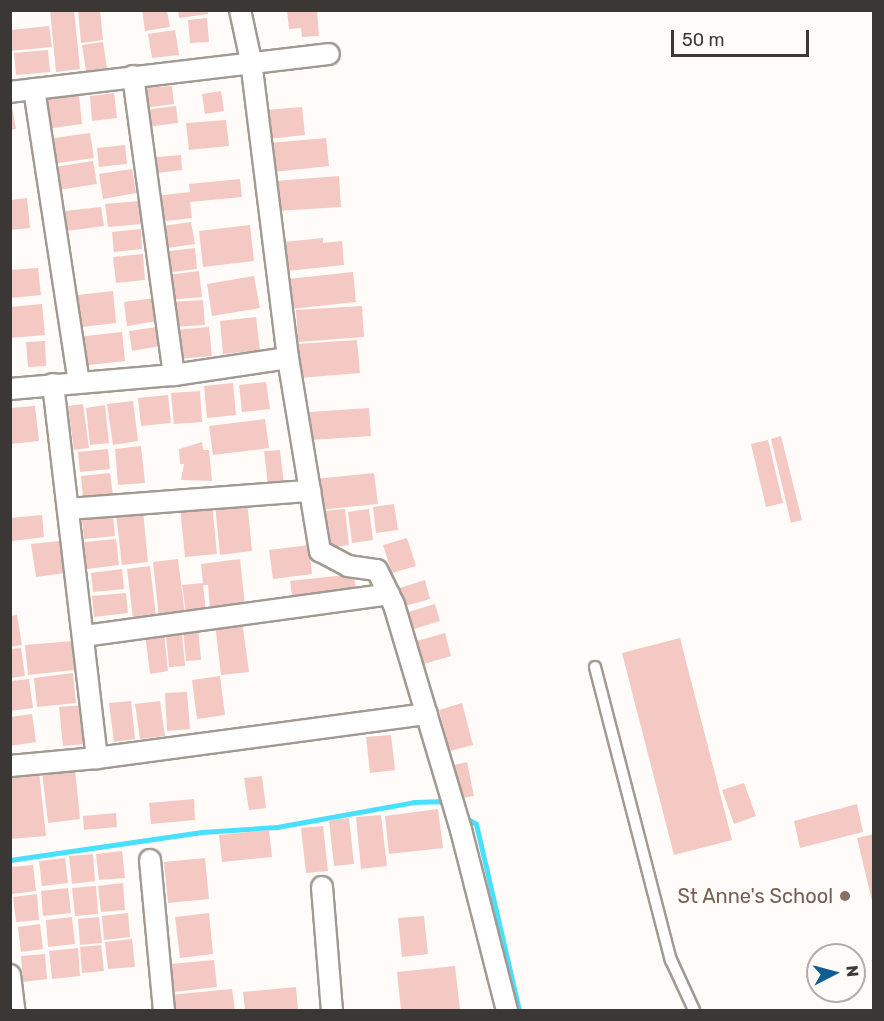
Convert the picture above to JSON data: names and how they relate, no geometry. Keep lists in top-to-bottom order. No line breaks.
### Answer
{"places":["St Anne's School"],"scale_bar":"50 m","north":"right"}
